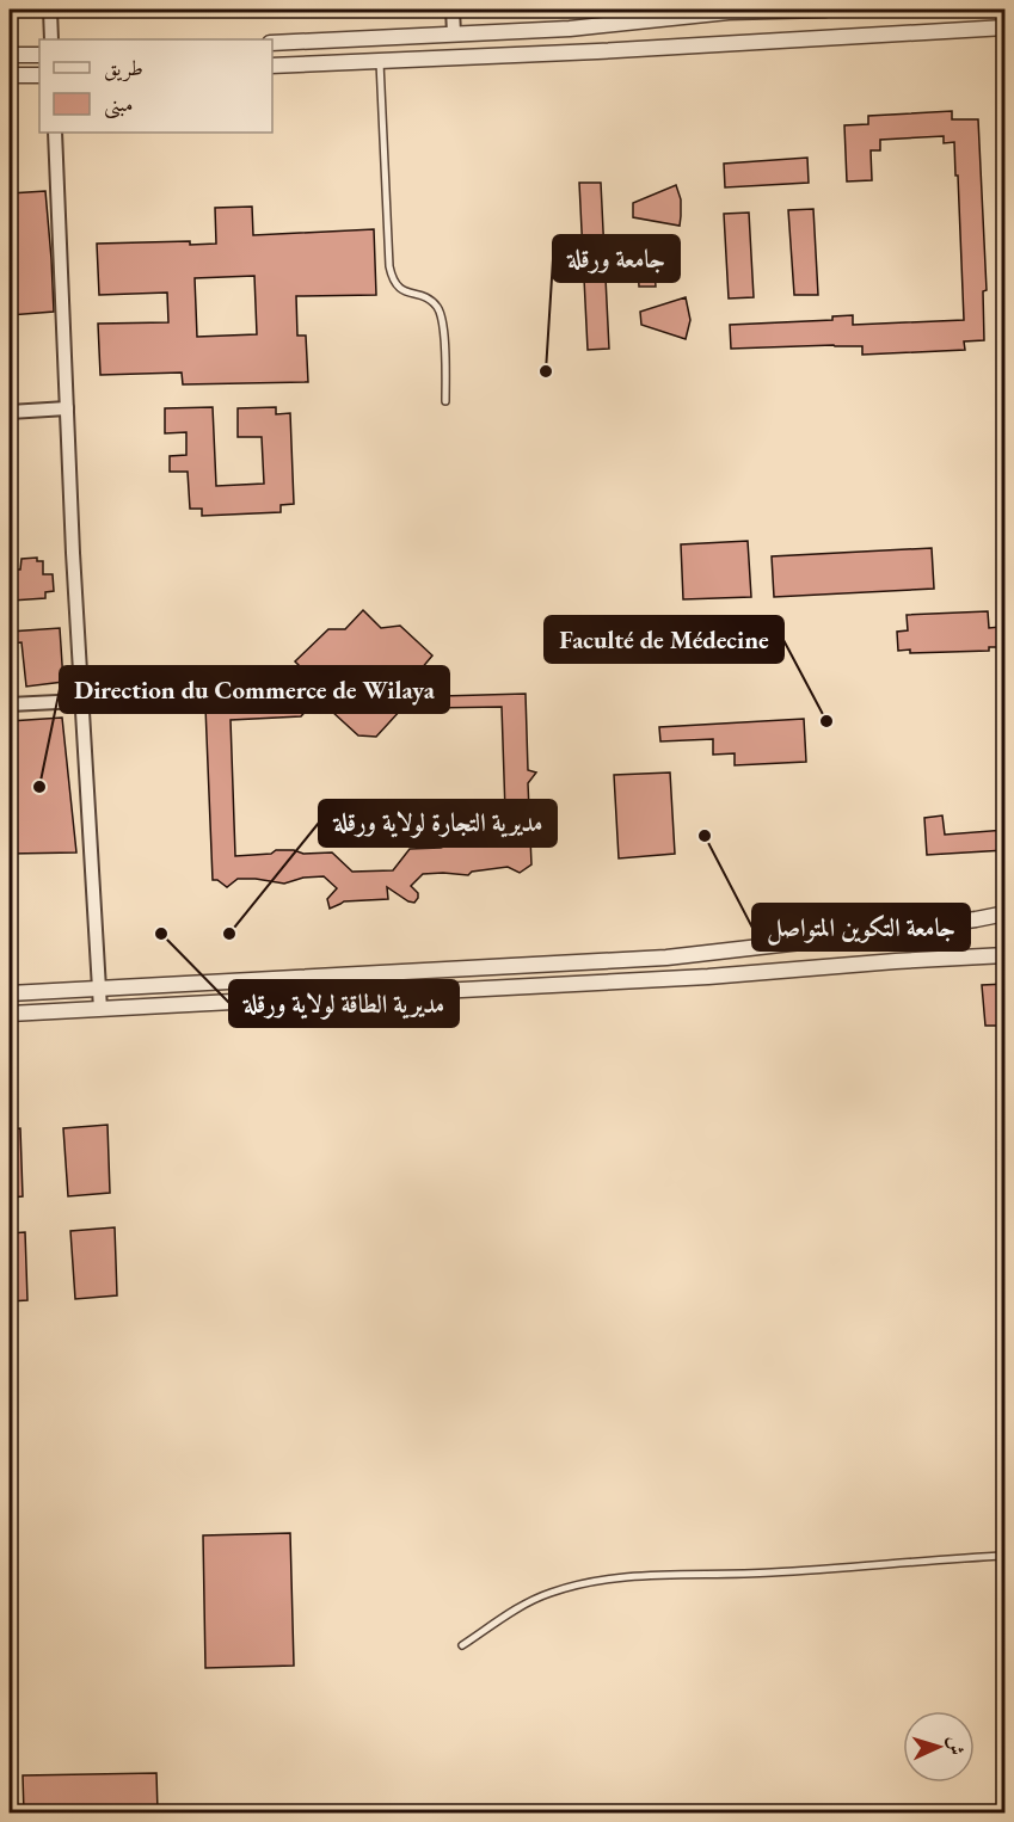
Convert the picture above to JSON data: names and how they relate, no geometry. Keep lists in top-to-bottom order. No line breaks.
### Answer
{"places":["جامعة ورقلة","Faculté de Médecine","Direction du Commerce de Wilaya","جامعة التكوين المتواصل","مديرية الطاقة لولاية ورقلة","مديرية التجارة لولاية ورقلة"],"legend":["طريق","مبنى"],"north":"right"}
